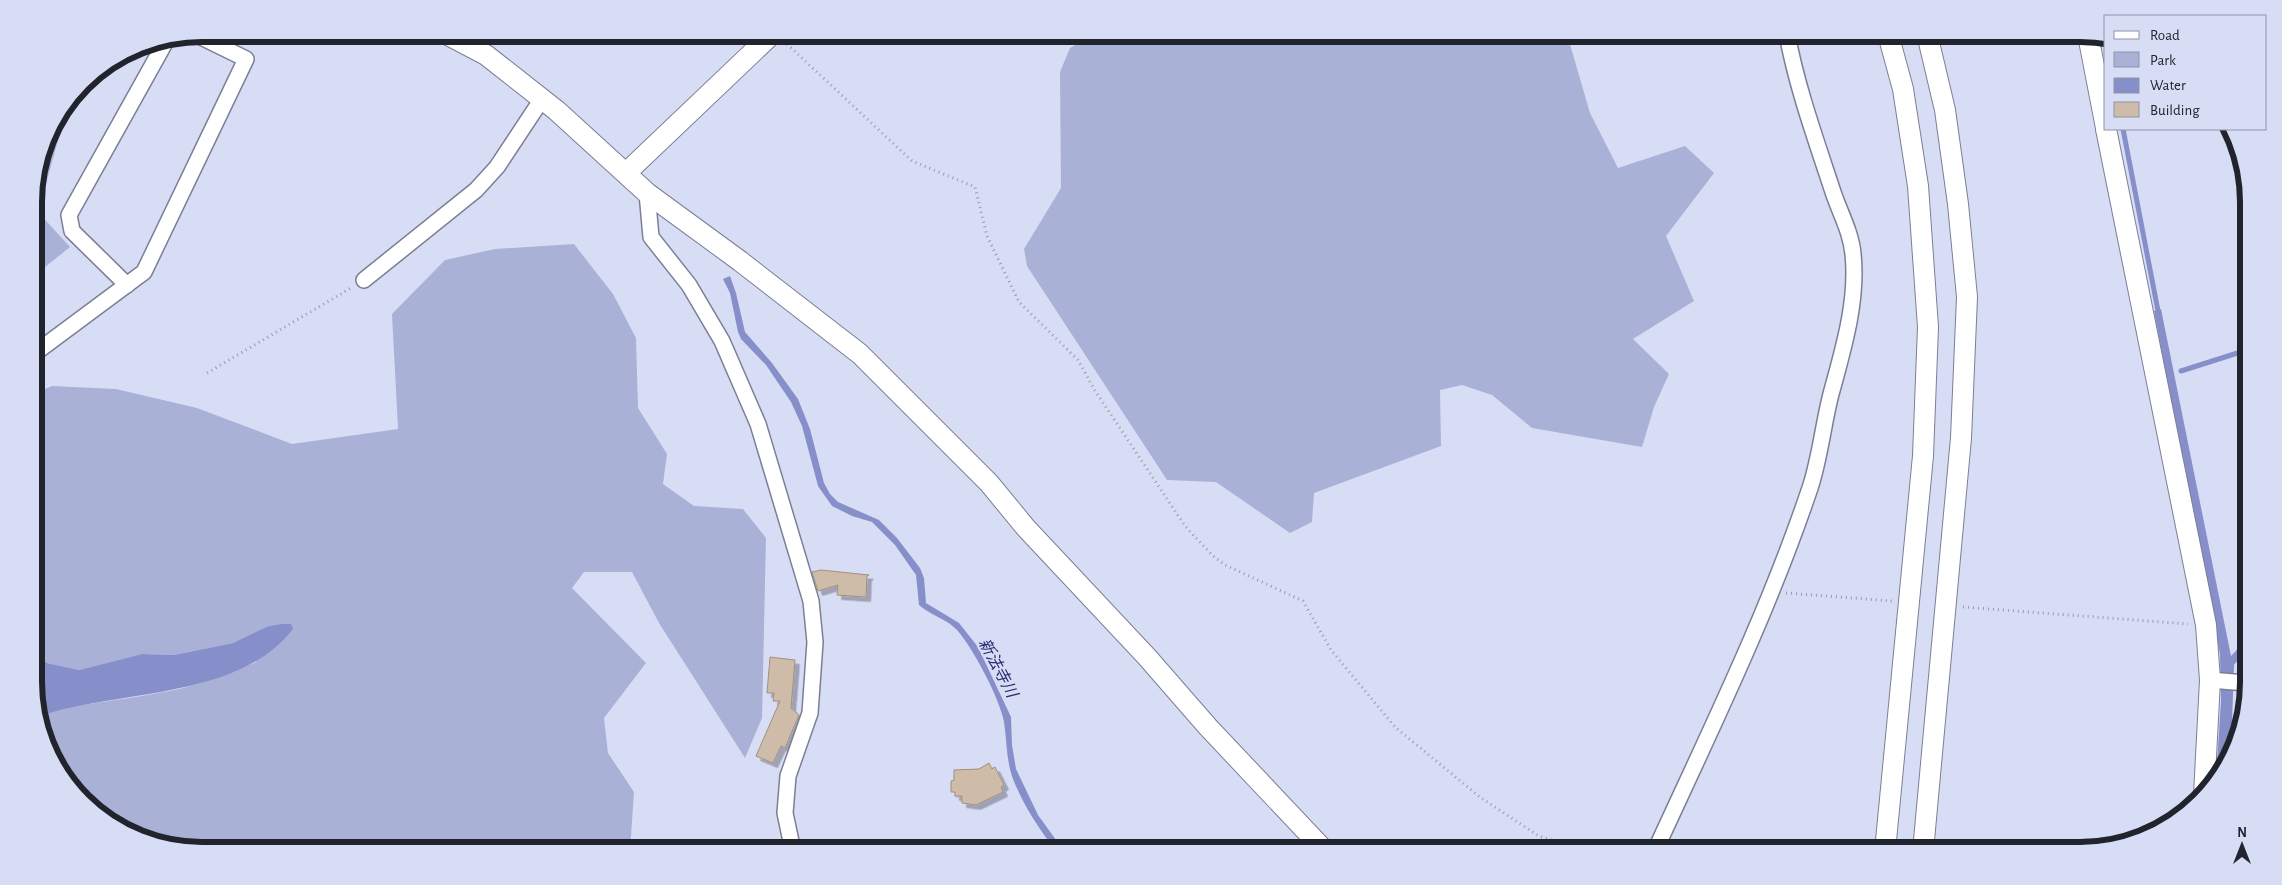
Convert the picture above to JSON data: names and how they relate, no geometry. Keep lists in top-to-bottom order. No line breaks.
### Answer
{"water":["新法寺川"],"legend":["Road","Park","Water","Building"],"north":"top"}
